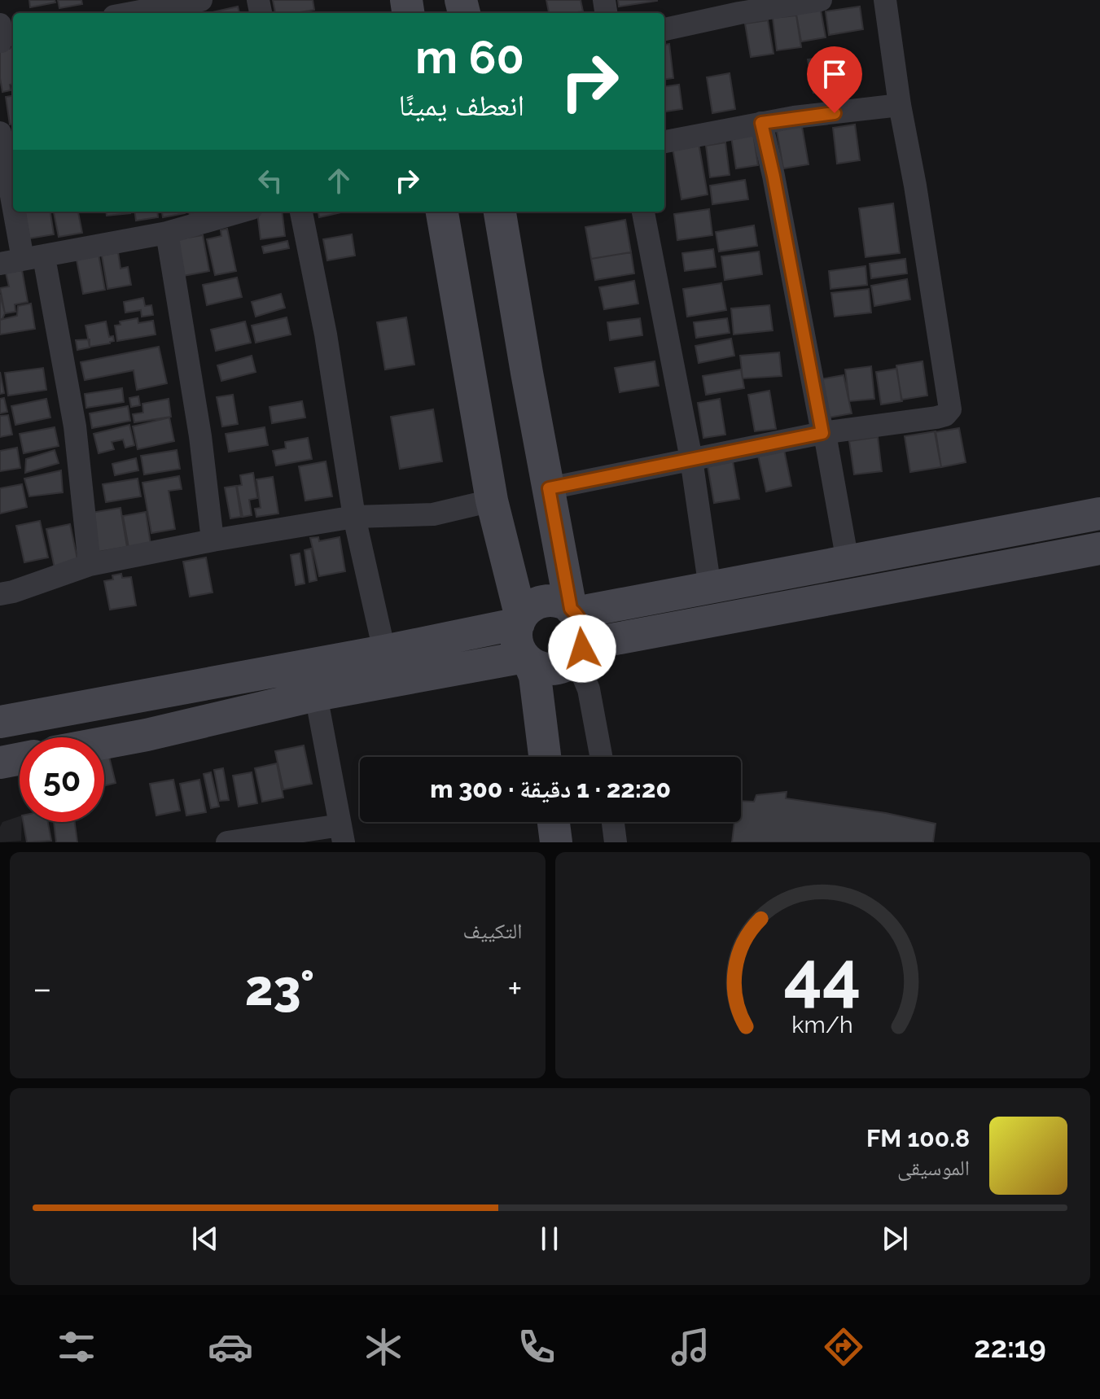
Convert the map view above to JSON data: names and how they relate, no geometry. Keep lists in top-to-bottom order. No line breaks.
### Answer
{"page":{"turn":["60 m","انعطف يمينًا"],"limit":"50","trip":"22:20 · 1 دقيقة · 300 m","tile":"التكييف","heat":["−","23°","+"],"song":["100.8 FM","الموسيقى"],"tabs":"22:19","gauge":["44","km/h"]}}
